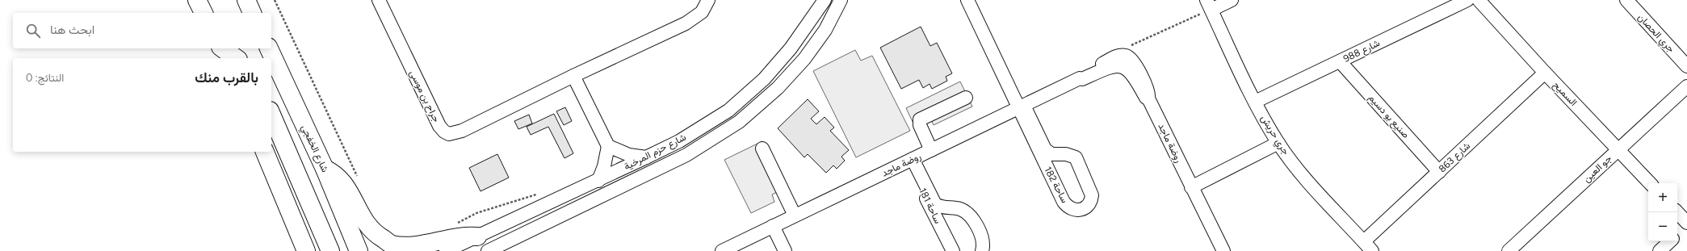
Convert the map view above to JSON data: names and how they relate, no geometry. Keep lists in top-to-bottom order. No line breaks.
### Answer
{"streets":{"highway":["شارع الخفجي"],"street":["جري الحصان","شارع 988","السميح","جراح بن موسى","صنيع بو دسيم","جري حريش","روضة ماجد","شارع حزم المرخية","شارع 863","جو العين","ساحة 182","ساحة 181"]},"crossings":[["شارع 988","صنيع بو دسيم"],["شارع 988","جري حريش"],["السميح","شارع 863"],["السميح","جو العين"],["صنيع بو دسيم","شارع 863"],["جري حريش","شارع 863"],["روضة ماجد","ساحة 182"],["روضة ماجد","ساحة 181"]],"page":{"search":"ابحث هنا","heading":["بالقرب منك","النتائج: 0"],"map_buttons":["+","−"]}}
